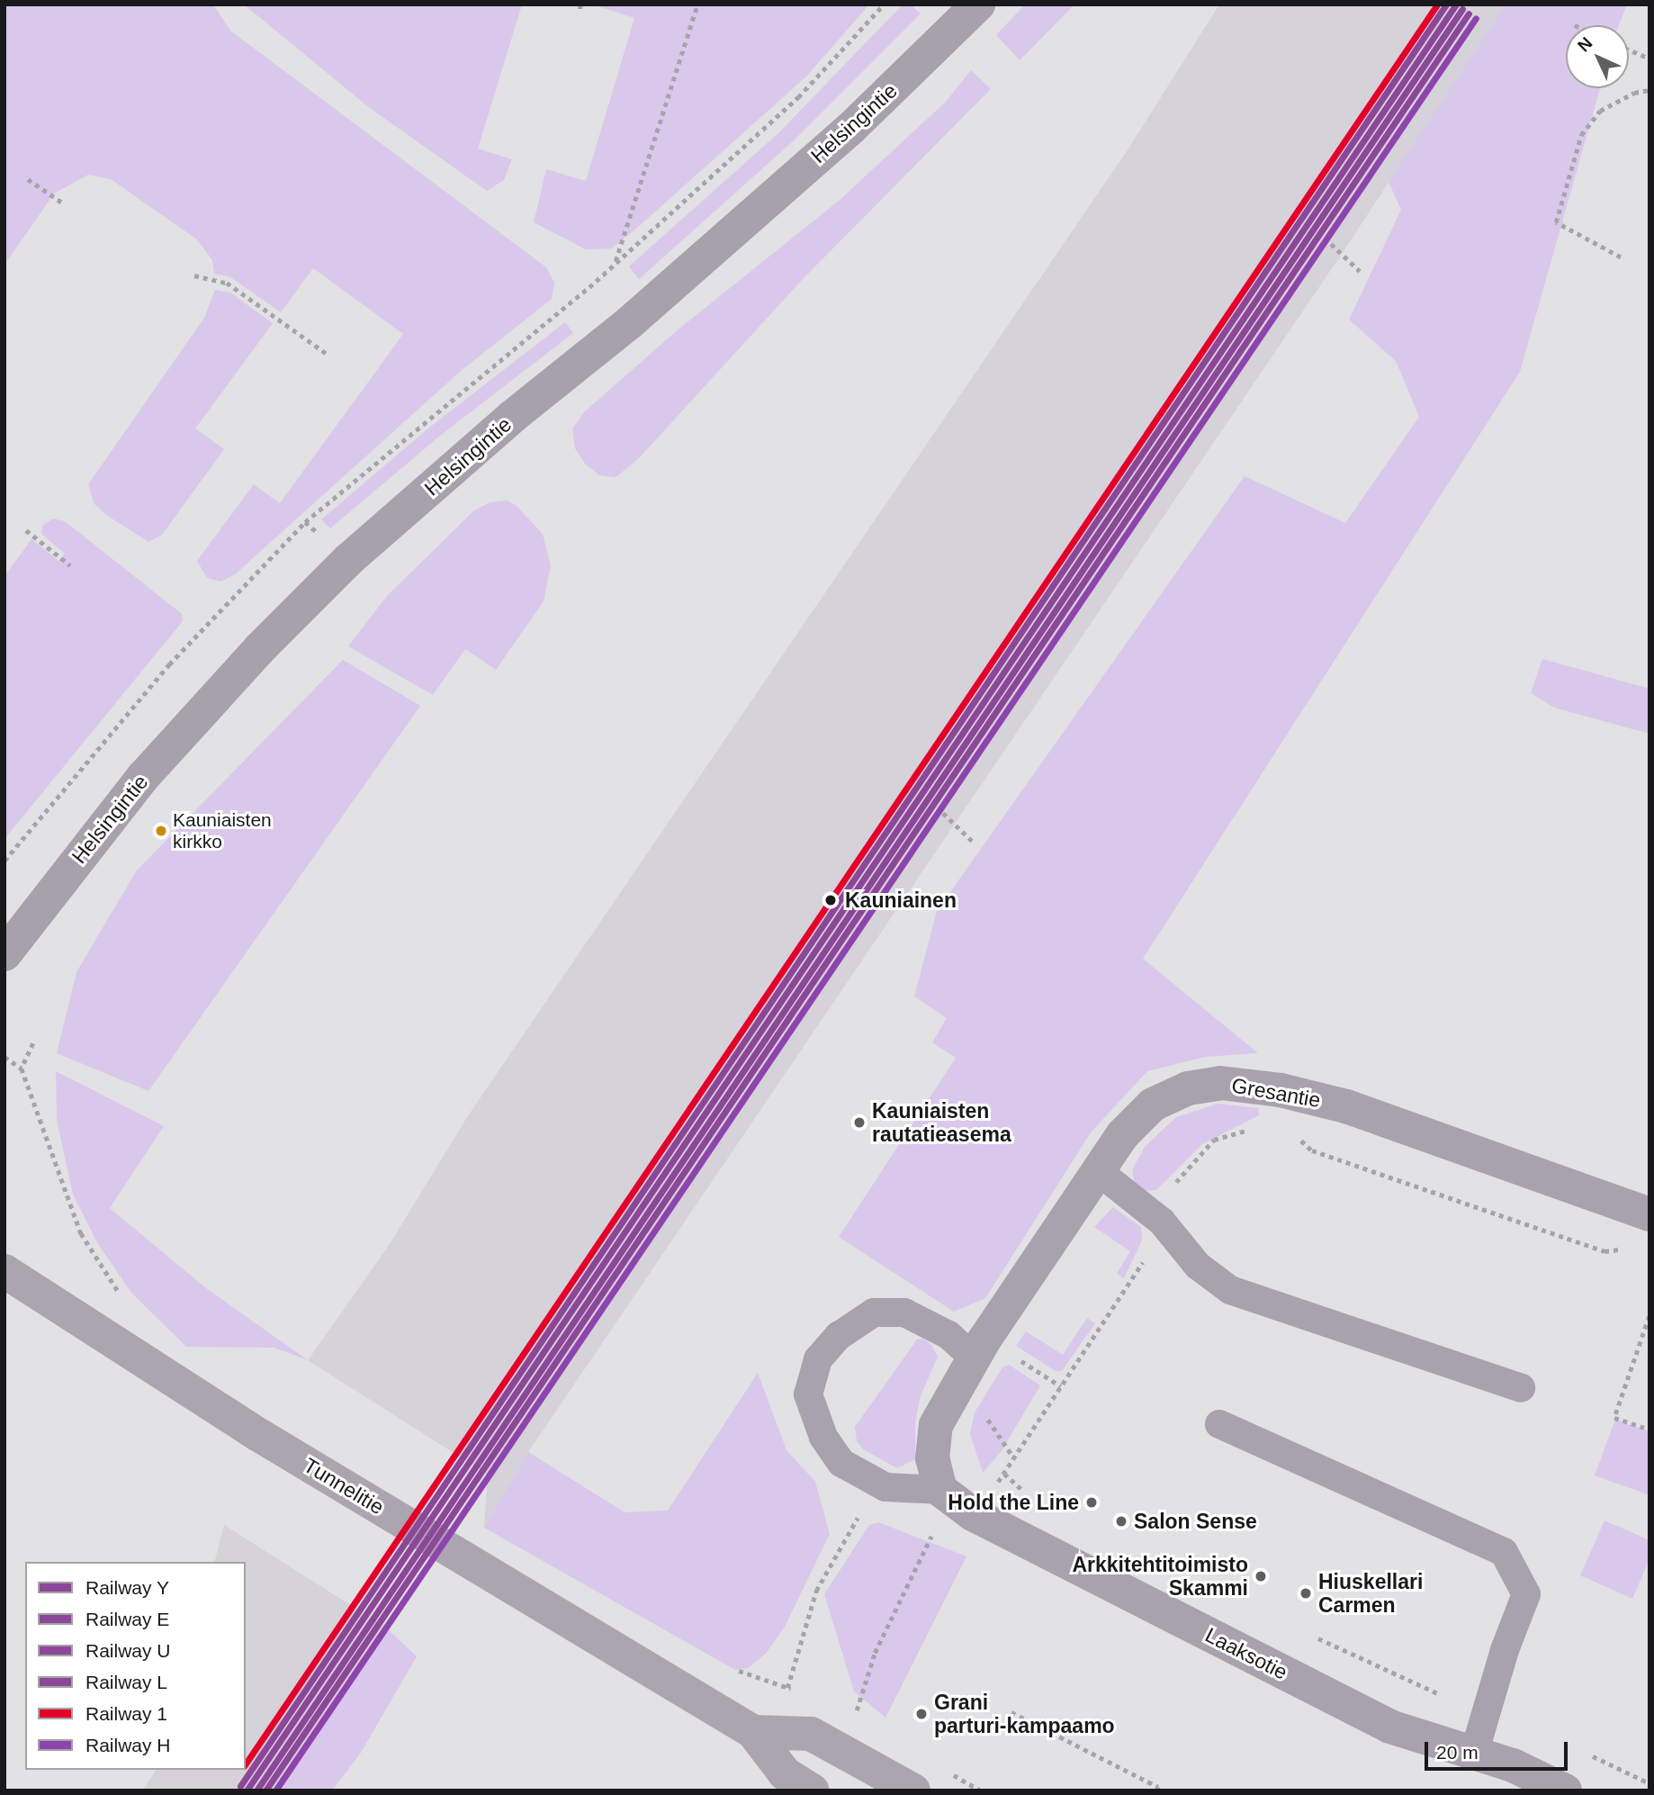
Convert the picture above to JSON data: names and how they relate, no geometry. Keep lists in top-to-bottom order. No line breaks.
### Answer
{"streets":{"main road":["Helsingintie","Tunnelitie"],"street":["Gresantie","Laaksotie"]},"crossings":[["Gresantie","Laaksotie"]],"places":["Kauniaisten kirkko","Kauniainen","Kauniaisten rautatieasema","Hold the Line","Salon Sense","Arkkitehtitoimisto Skammi","Hiuskellari Carmen","Grani parturi-kampaamo"],"lines":["rail line Y","rail line U","rail line 1","rail line E","rail line L","rail line H"],"legend":["Railway Y","Railway E","Railway U","Railway L","Railway 1","Railway H"],"scale_bar":"20 m","north":"top left"}
